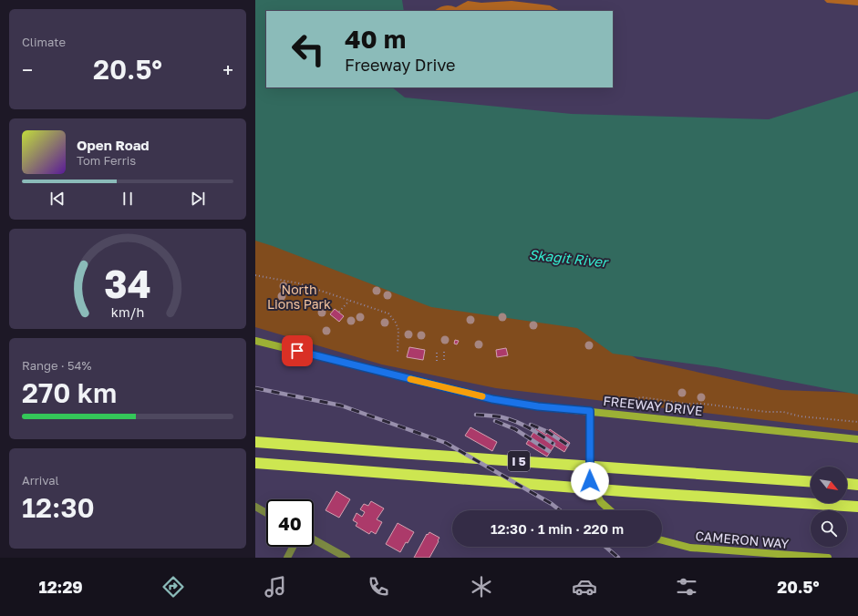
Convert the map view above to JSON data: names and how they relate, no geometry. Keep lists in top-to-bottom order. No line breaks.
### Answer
{"streets":{"highway":["I 5"],"street":["FREEWAY DRIVE","CAMERON WAY"]},"water":["Skagit River"],"parks":["North Lions Park"],"north":"bottom right","page":{"tile":["Climate",["Range · 54%","270 km"],["Arrival","12:30"]],"turn":["40 m","Freeway Drive"],"heat":["−","20.5°","+"],"song":["Open Road","Tom Ferris"],"limit":"40","trip":"12:30 · 1 min · 220 m","tabs":["12:29","20.5°"],"gauge":["34","km/h"]}}
